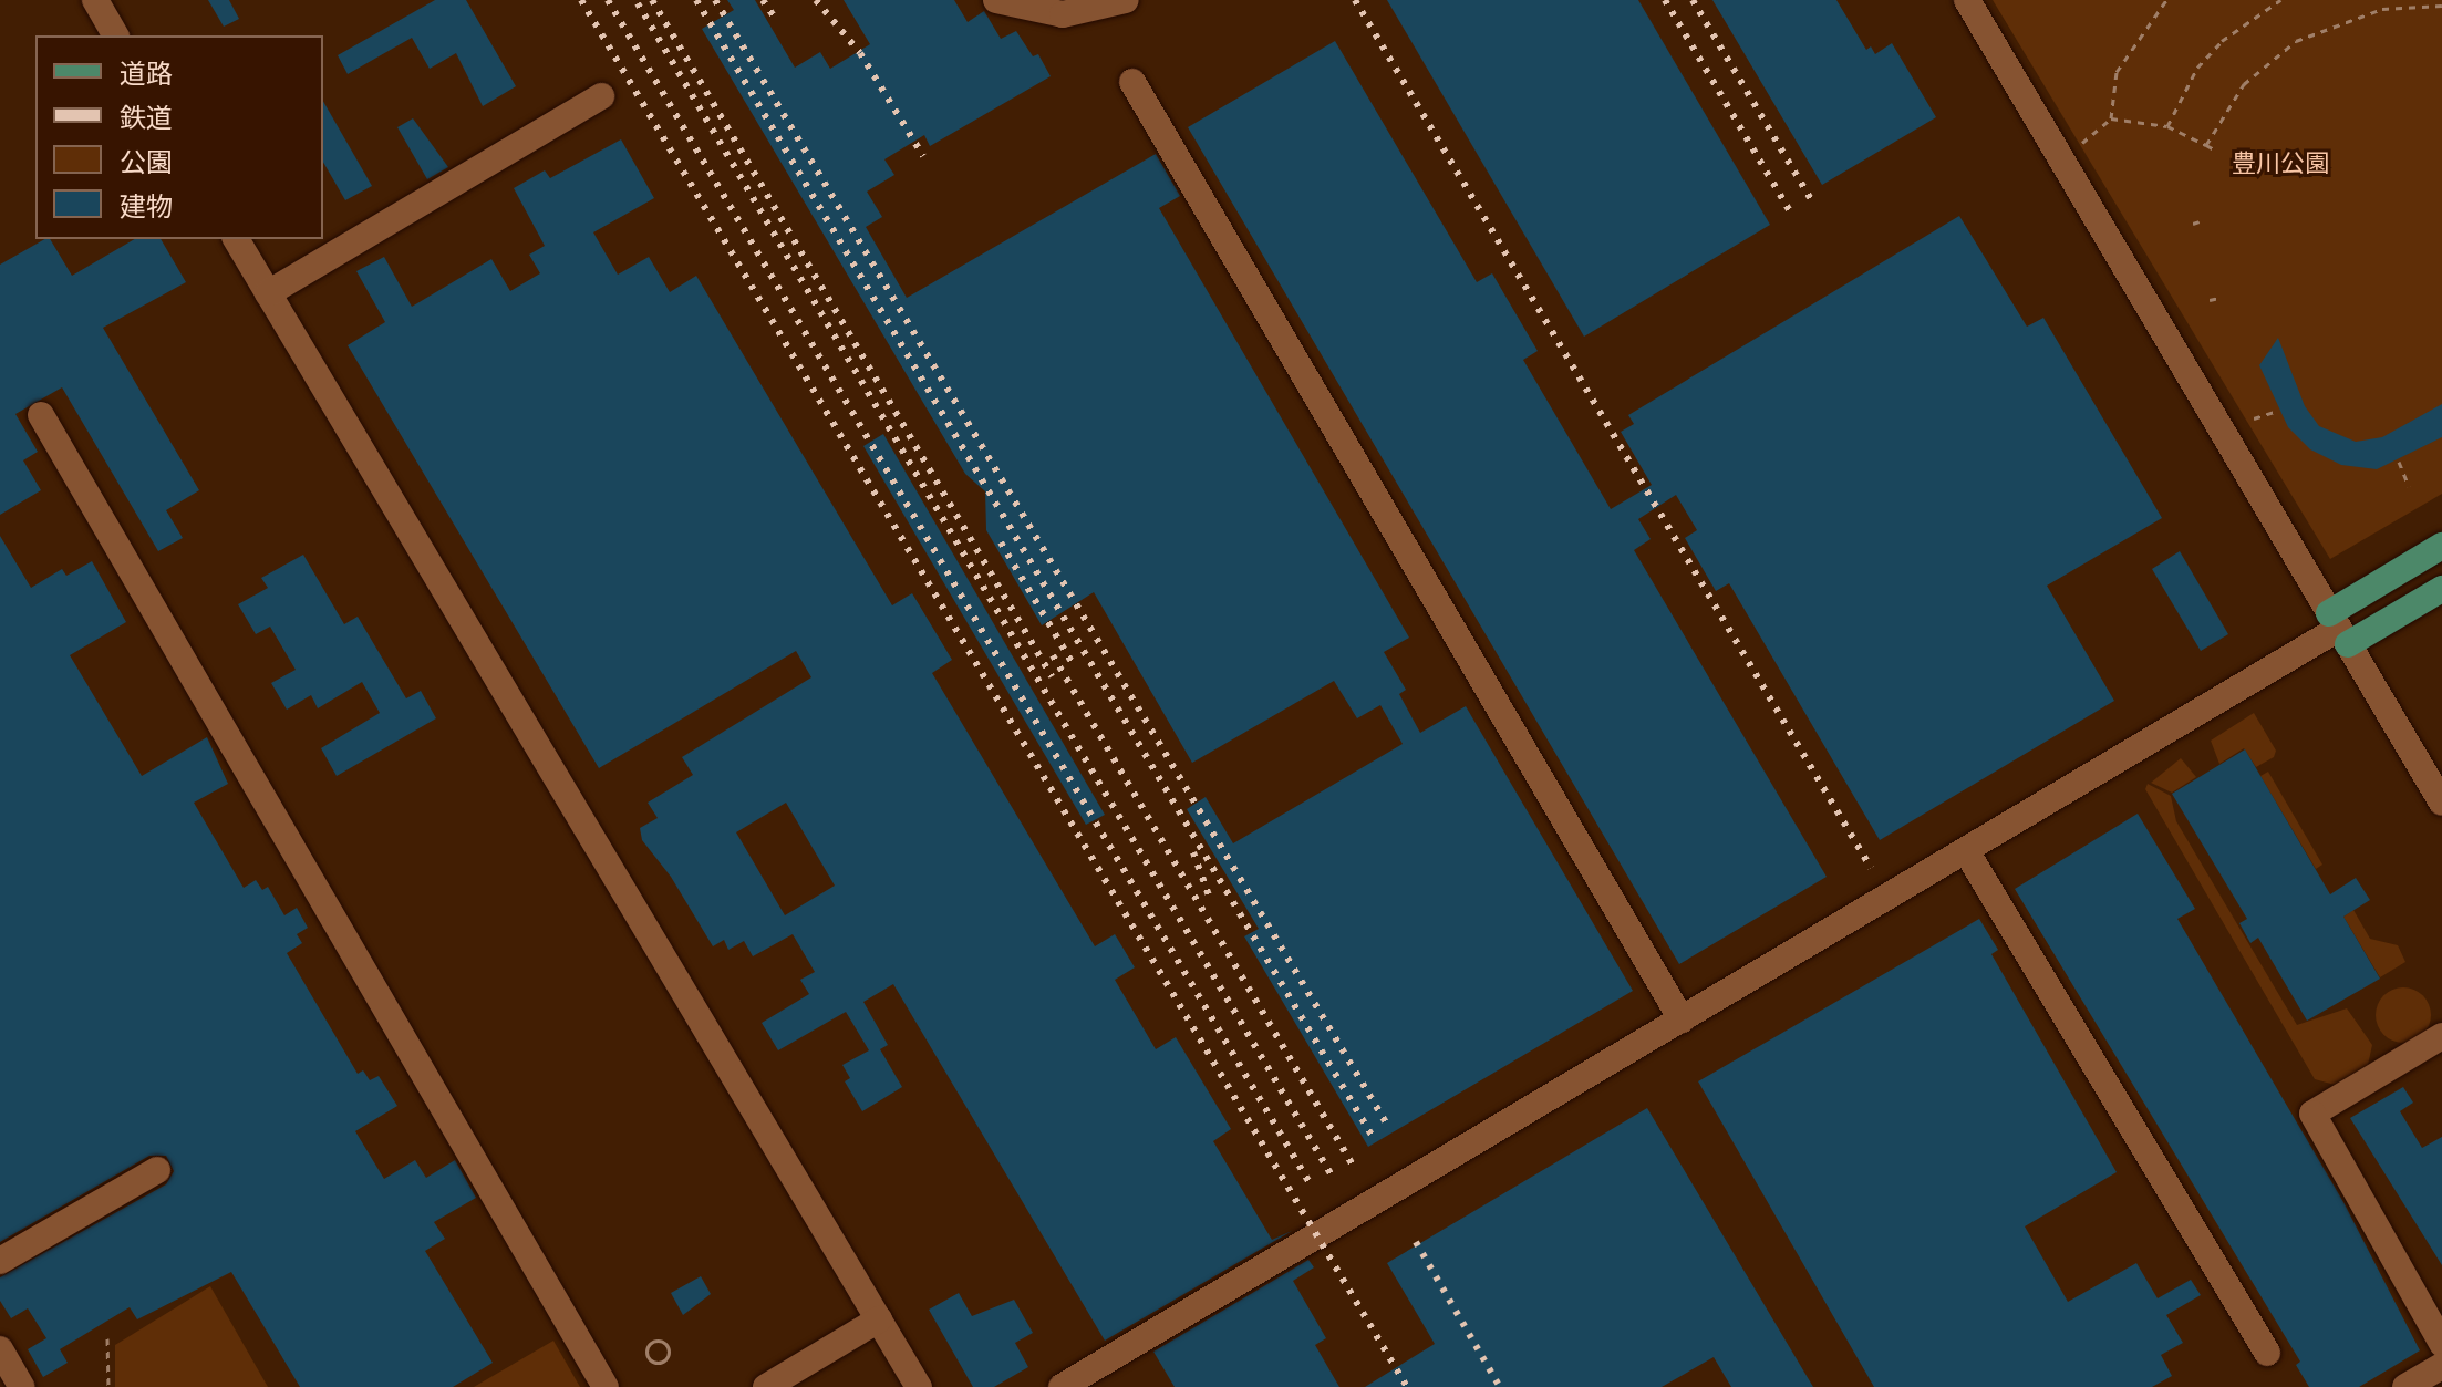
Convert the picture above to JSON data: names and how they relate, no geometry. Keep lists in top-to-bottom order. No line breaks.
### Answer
{"parks":["豊川公園"],"legend":["道路","鉄道","公園","建物"]}
